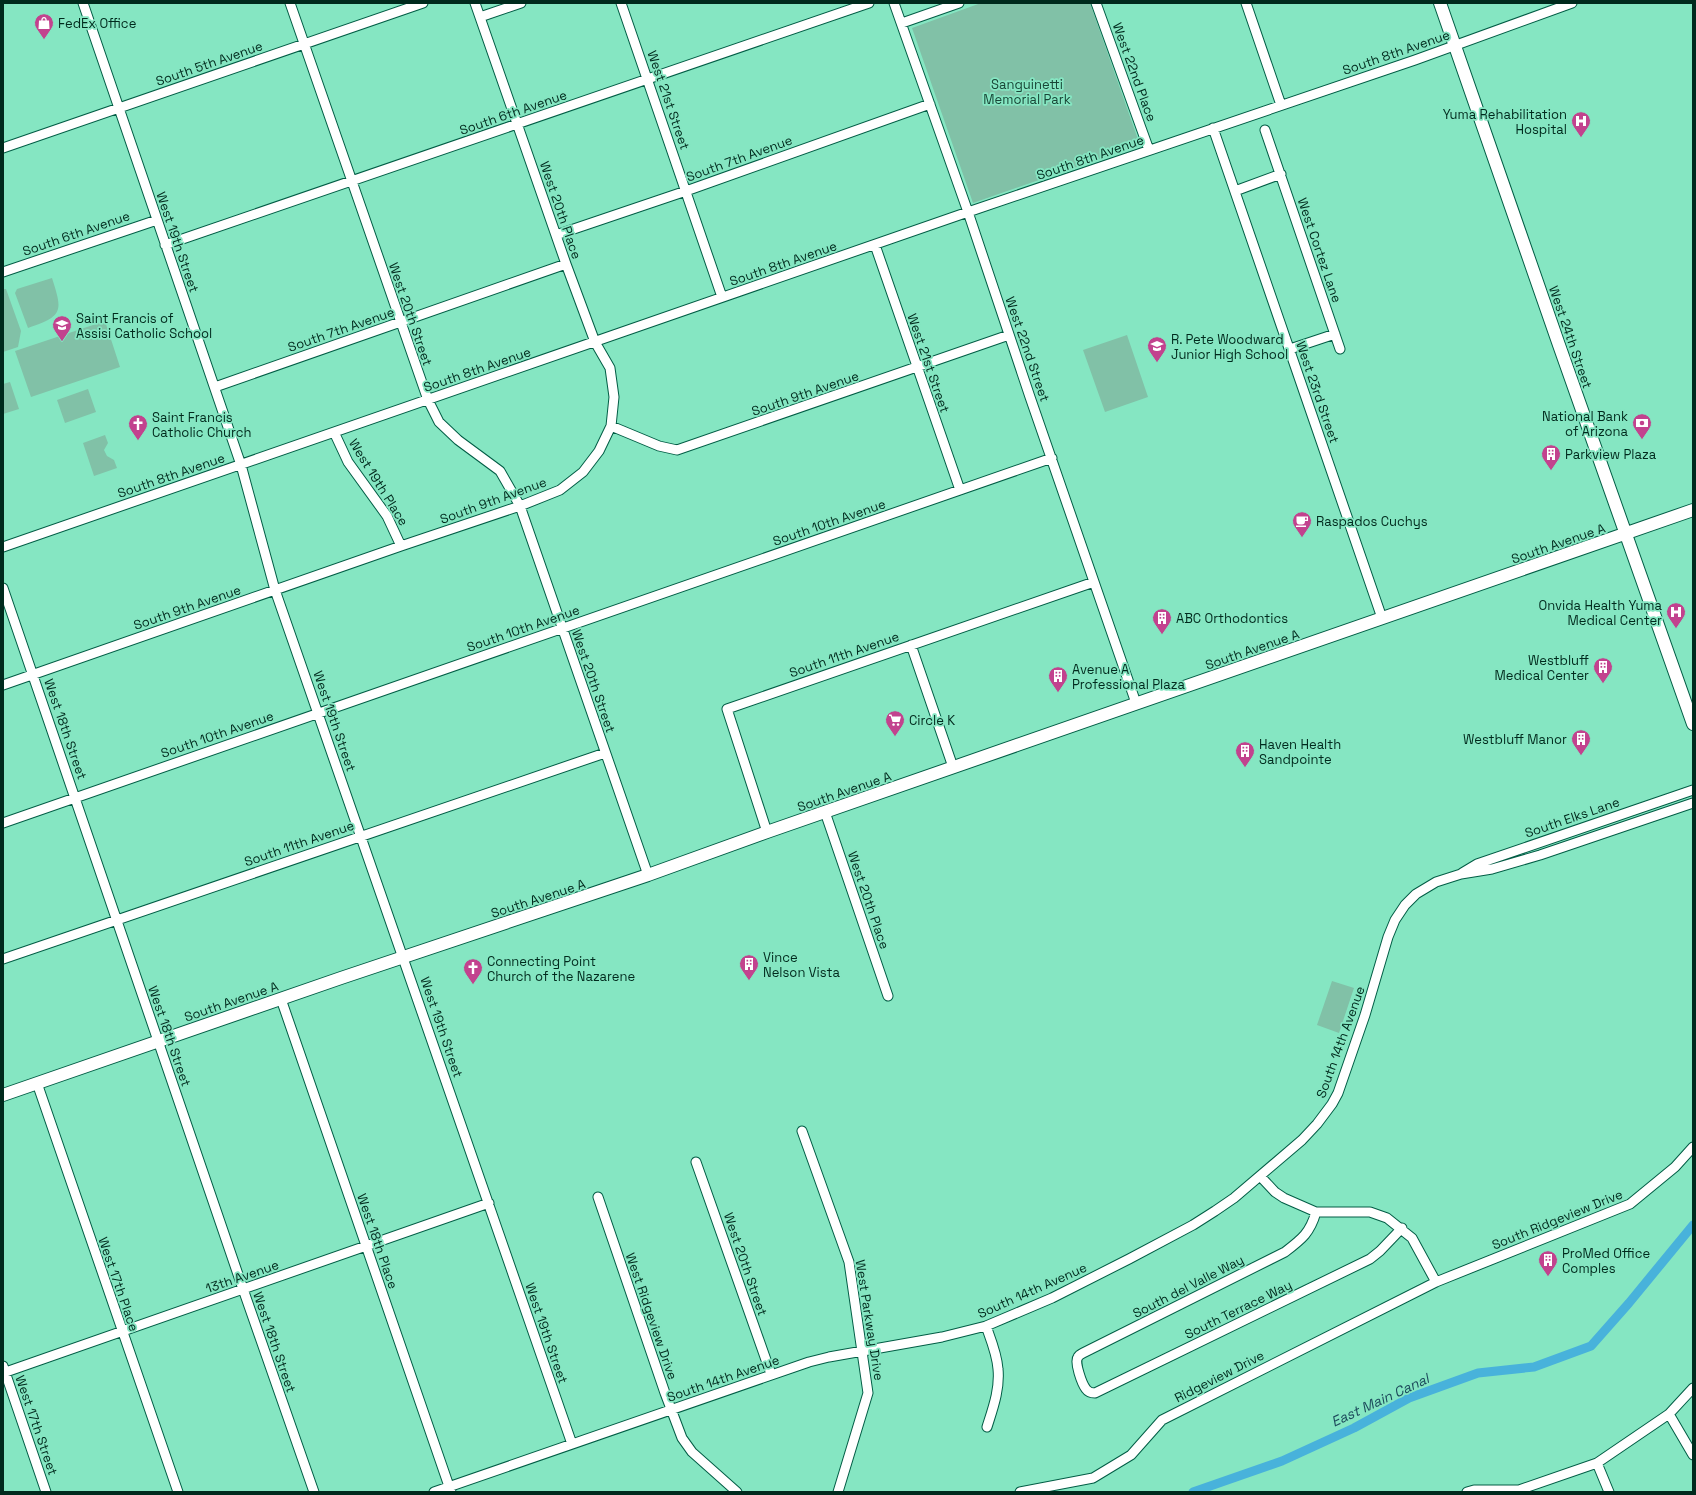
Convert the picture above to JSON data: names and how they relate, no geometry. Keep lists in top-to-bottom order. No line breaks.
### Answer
{"streets":{"main road":["West 24th Street","South Avenue A"],"street":["South 8th Avenue","South 5th Avenue","West 22nd Place","West 21st Street","South 6th Avenue","South 7th Avenue","West 20th Place","West 19th Street","West Cortez Lane","West 20th Street","West 22nd Street","West 23rd Street","South 9th Avenue","West 19th Place","South 10th Avenue","South 11th Avenue","West 18th Street","South Elks Lane","South 14th Avenue","South Ridgeview Drive","West 18th Place","13th Avenue","West 17th Place","South del Valle Way","South Terrace Way","West Ridgeview Drive","West Parkway Drive","Ridgeview Drive","West 17th Street"]},"crossings":[["South 8th Avenue","West 22nd Place"],["South 8th Avenue","West 21st Street"],["South 8th Avenue","West 20th Place"],["South 8th Avenue","West 19th Street"],["South 8th Avenue","West 20th Street"],["South 8th Avenue","West 24th Street"],["South 8th Avenue","West 22nd Street"],["South 8th Avenue","West 23rd Street"],["South 8th Avenue","West 19th Place"],["South 5th Avenue","West 19th Street"],["South 5th Avenue","West 20th Street"],["West 21st Street","South 6th Avenue"],["West 21st Street","South 7th Avenue"],["West 21st Street","South 9th Avenue"],["West 21st Street","South 10th Avenue"],["South 6th Avenue","West 20th Place"],["South 6th Avenue","West 19th Street"],["South 6th Avenue","West 20th Street"],["South 7th Avenue","West 20th Place"],["South 7th Avenue","West 19th Street"],["South 7th Avenue","West 20th Street"],["South 7th Avenue","West 22nd Street"],["West 20th Place","South 9th Avenue"],["West 20th Place","South Avenue A"],["West 19th Street","South 9th Avenue"],["West 19th Street","South 10th Avenue"],["West 19th Street","South Avenue A"],["West 19th Street","South 11th Avenue"],["West 19th Street","South 14th Avenue"],["West 19th Street","13th Avenue"],["West 20th Street","South 9th Avenue"],["West 20th Street","South 10th Avenue"],["West 20th Street","South Avenue A"],["West 20th Street","South 11th Avenue"],["West 20th Street","South 14th Avenue"],["West 24th Street","South Avenue A"],["West 22nd Street","South 9th Avenue"],["West 22nd Street","South 10th Avenue"],["West 22nd Street","South Avenue A"],["West 22nd Street","South 11th Avenue"],["West 23rd Street","South Avenue A"],["South 9th Avenue","West 19th Place"],["South 9th Avenue","West 18th Street"],["South 10th Avenue","West 18th Street"],["South Avenue A","South 11th Avenue"],["South Avenue A","West 18th Street"],["South Avenue A","West 18th Place"],["South Avenue A","West 17th Place"],["South 11th Avenue","West 18th Street"],["West 18th Street","13th Avenue"],["South Elks Lane","South 14th Avenue"],["South 14th Avenue","West 18th Place"],["South 14th Avenue","West Ridgeview Drive"],["South 14th Avenue","West Parkway Drive"],["South Ridgeview Drive","Ridgeview Drive"],["West 18th Place","13th Avenue"],["13th Avenue","West 17th Place"],["13th Avenue","West 17th Street"],["South del Valle Way","South Terrace Way"]],"water":["East Main Canal"],"parks":["Sanguinetti Memorial Park"],"places":{"shop":["FedEx Office"],"hospital":["Yuma Rehabilitation Hospital","Onvida Health Yuma Medical Center"],"school or university":["Saint Francis of Assisi Catholic School","R. Pete Woodward Junior High School"],"bank":["National Bank of Arizona"],"church":["Saint Francis Catholic Church","Connecting Point Church of the Nazarene"],"building":["Parkview Plaza","ABC Orthodontics","Westbluff Medical Center","Avenue A Professional Plaza","Westbluff Manor","Haven Health Sandpointe","Vince Nelson Vista","ProMed Office Comples"],"cafe":["Raspados Cuchys"],"supermarket":["Circle K"]}}
